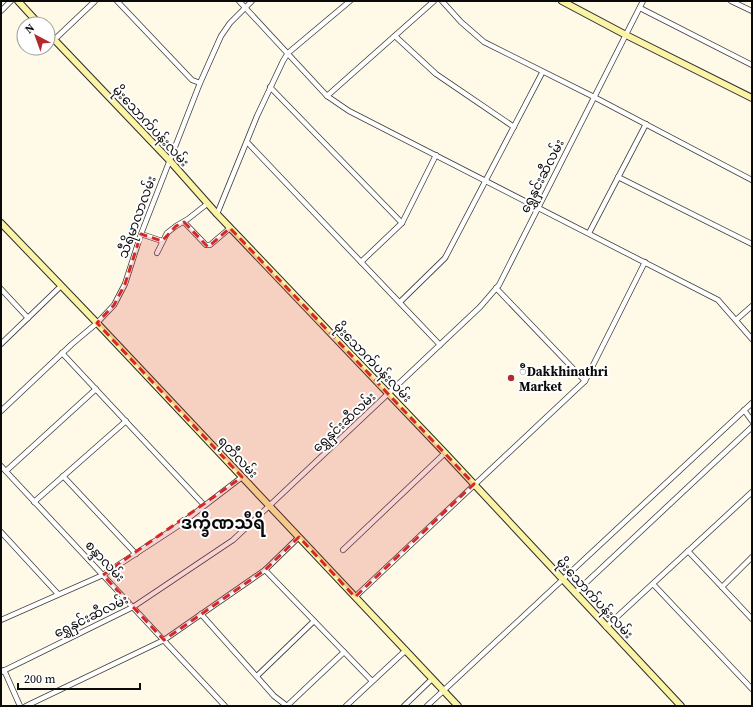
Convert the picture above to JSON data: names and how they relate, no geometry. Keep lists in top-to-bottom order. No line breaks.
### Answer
{"streets":{"street":["မိုးသောက်ပန်းလမ်း","ရွှေနှင်းဆီလမ်း","သီရိမာလာလမ်း","ရတီလမ်း","စန္ဒာလမ်း"]},"crossings":[["မိုးသောက်ပန်းလမ်း","ရွှေနှင်းဆီလမ်း"],["မိုးသောက်ပန်းလမ်း","သီရိမာလာလမ်း"],["ရွှေနှင်းဆီလမ်း","ရတီလမ်း"],["ရွှေနှင်းဆီလမ်း","စန္ဒာလမ်း"],["သီရိမာလာလမ်း","ရတီလမ်း"]],"districts":["ဒက္ခိဏသီရိ"],"places":["ီDakkhinathri Market"],"scale_bar":"200 m","north":"top left"}
